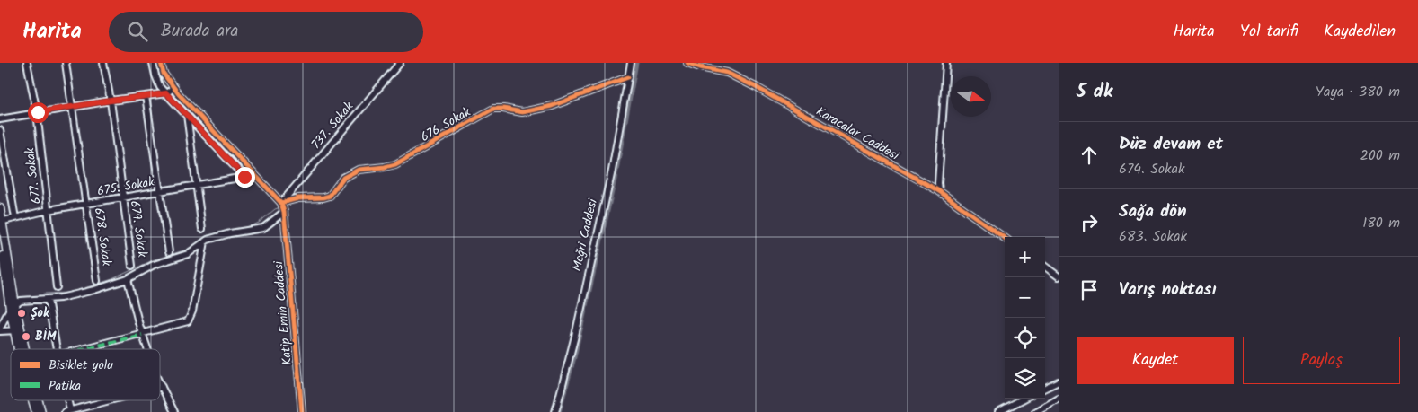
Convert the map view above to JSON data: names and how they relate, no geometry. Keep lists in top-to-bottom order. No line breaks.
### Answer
{"streets":{"street":["676 Sokak","737. Sokak","Karacalar Caddesi","677. Sokak","675. Sokak","679. Sokak","Meğri Caddesi","678. Sokak","Katip Emin Caddesi"]},"crossings":[["676 Sokak","737. Sokak"],["676 Sokak","Meğri Caddesi"],["676 Sokak","Katip Emin Caddesi"],["737. Sokak","Katip Emin Caddesi"],["677. Sokak","675. Sokak"],["675. Sokak","679. Sokak"],["675. Sokak","678. Sokak"]],"places":["Şok","BİM"],"legend":["Bisiklet yolu","Patika"],"north":"right","page":{"header":"Harita","search":"Burada ara","nav":["Harita","Yol tarifi","Kaydedilen"],"heading":["5 dk","Yaya · 380 m"],"list":[["Düz devam et","674. Sokak","200 m"],["Sağa dön","683. Sokak","180 m"],"Varış noktası"],"map_buttons":["+","−"],"buttons":["Kaydet","Paylaş"]}}
